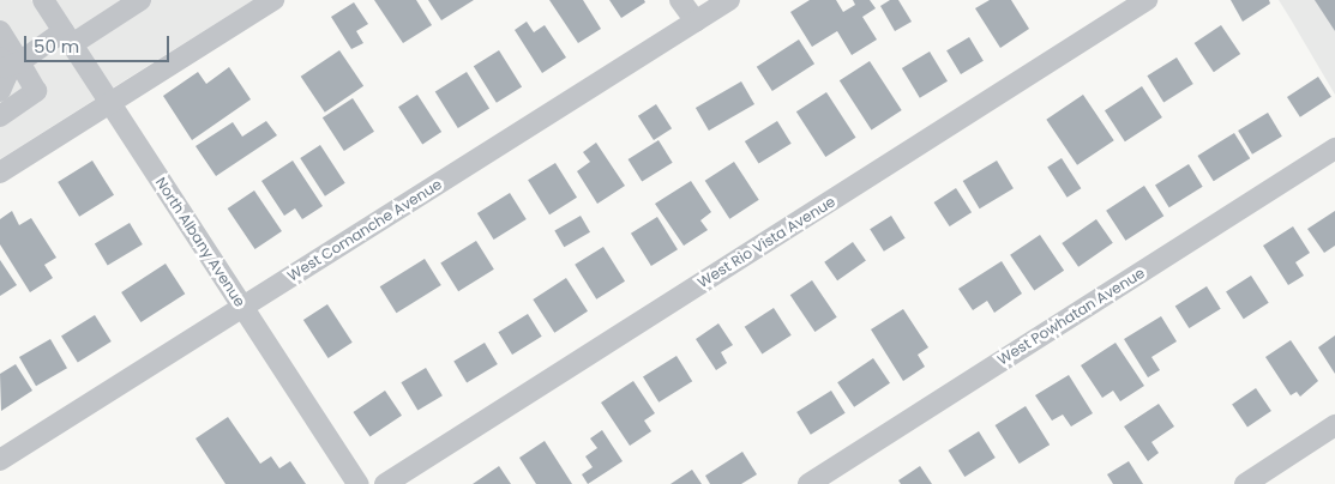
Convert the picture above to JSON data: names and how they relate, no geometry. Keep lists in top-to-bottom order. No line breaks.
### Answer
{"streets":{"street":["West Comanche Avenue","North Albany Avenue","West Rio Vista Avenue","West Powhatan Avenue"]},"crossings":[["West Comanche Avenue","North Albany Avenue"]],"scale_bar":"50 m"}
